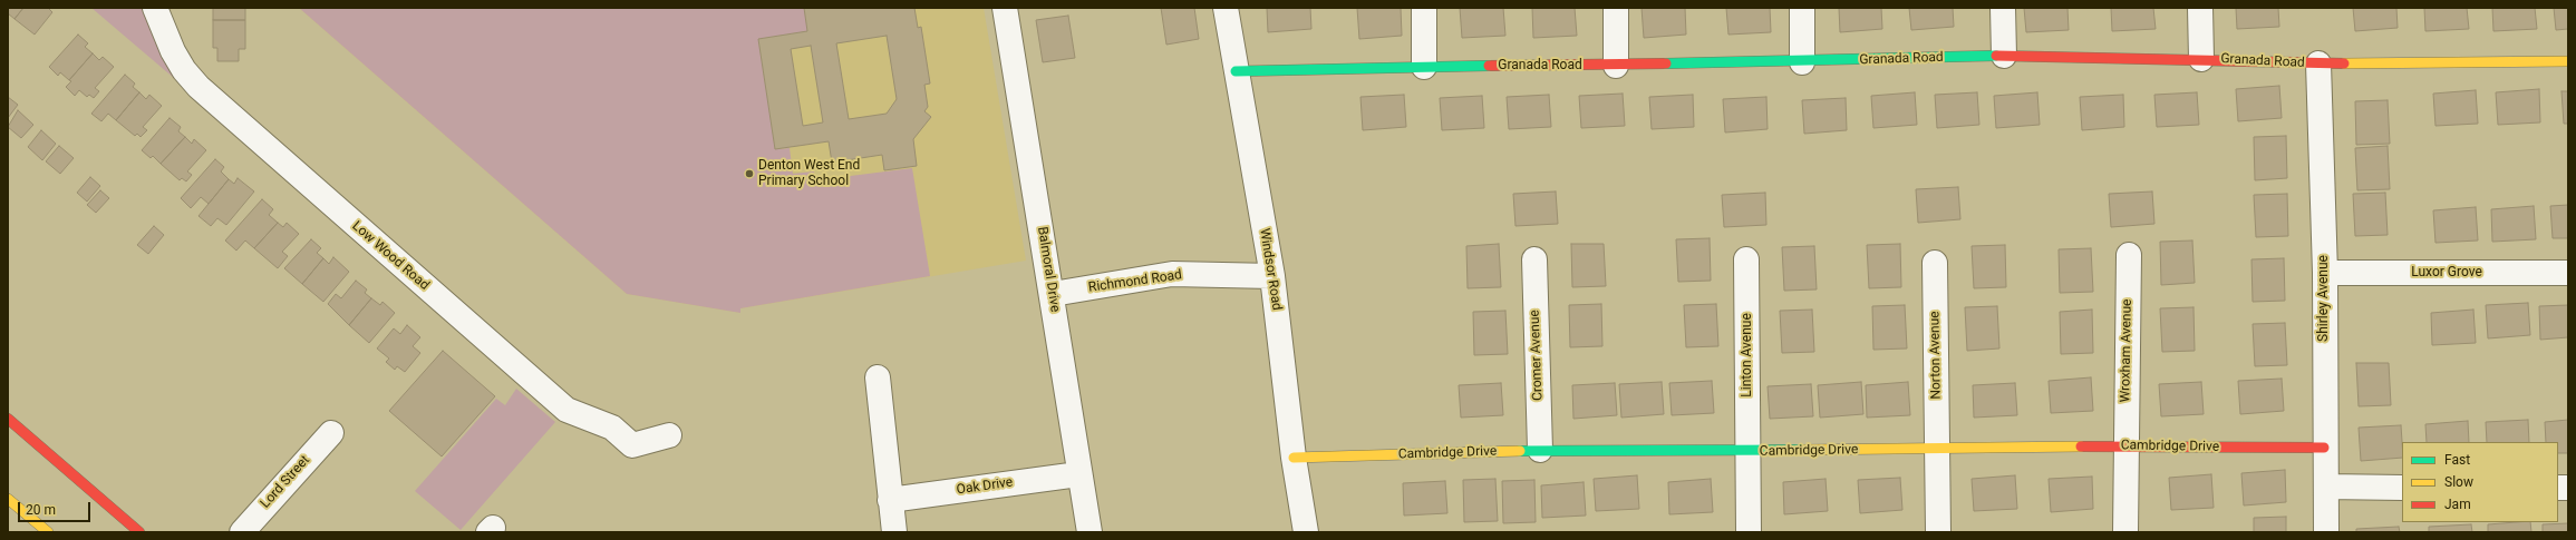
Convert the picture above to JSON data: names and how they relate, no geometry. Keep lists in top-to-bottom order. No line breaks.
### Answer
{"streets":{"main road":["Granada Road","Cambridge Drive"],"street":["Low Wood Road","Balmoral Drive","Windsor Road","Luxor Grove","Richmond Road","Shirley Avenue","Wroxham Avenue","Cromer Avenue","Linton Avenue","Norton Avenue","Lord Street","Oak Drive"]},"crossings":[["Granada Road","Windsor Road"],["Granada Road","Shirley Avenue"],["Balmoral Drive","Richmond Road"],["Balmoral Drive","Oak Drive"],["Windsor Road","Richmond Road"],["Windsor Road","Cambridge Drive"],["Luxor Grove","Shirley Avenue"],["Shirley Avenue","Cambridge Drive"],["Wroxham Avenue","Cambridge Drive"],["Cromer Avenue","Cambridge Drive"],["Linton Avenue","Cambridge Drive"],["Norton Avenue","Cambridge Drive"]],"places":["Denton West End Primary School"],"legend":["Fast","Slow","Jam"],"scale_bar":"20 m"}
